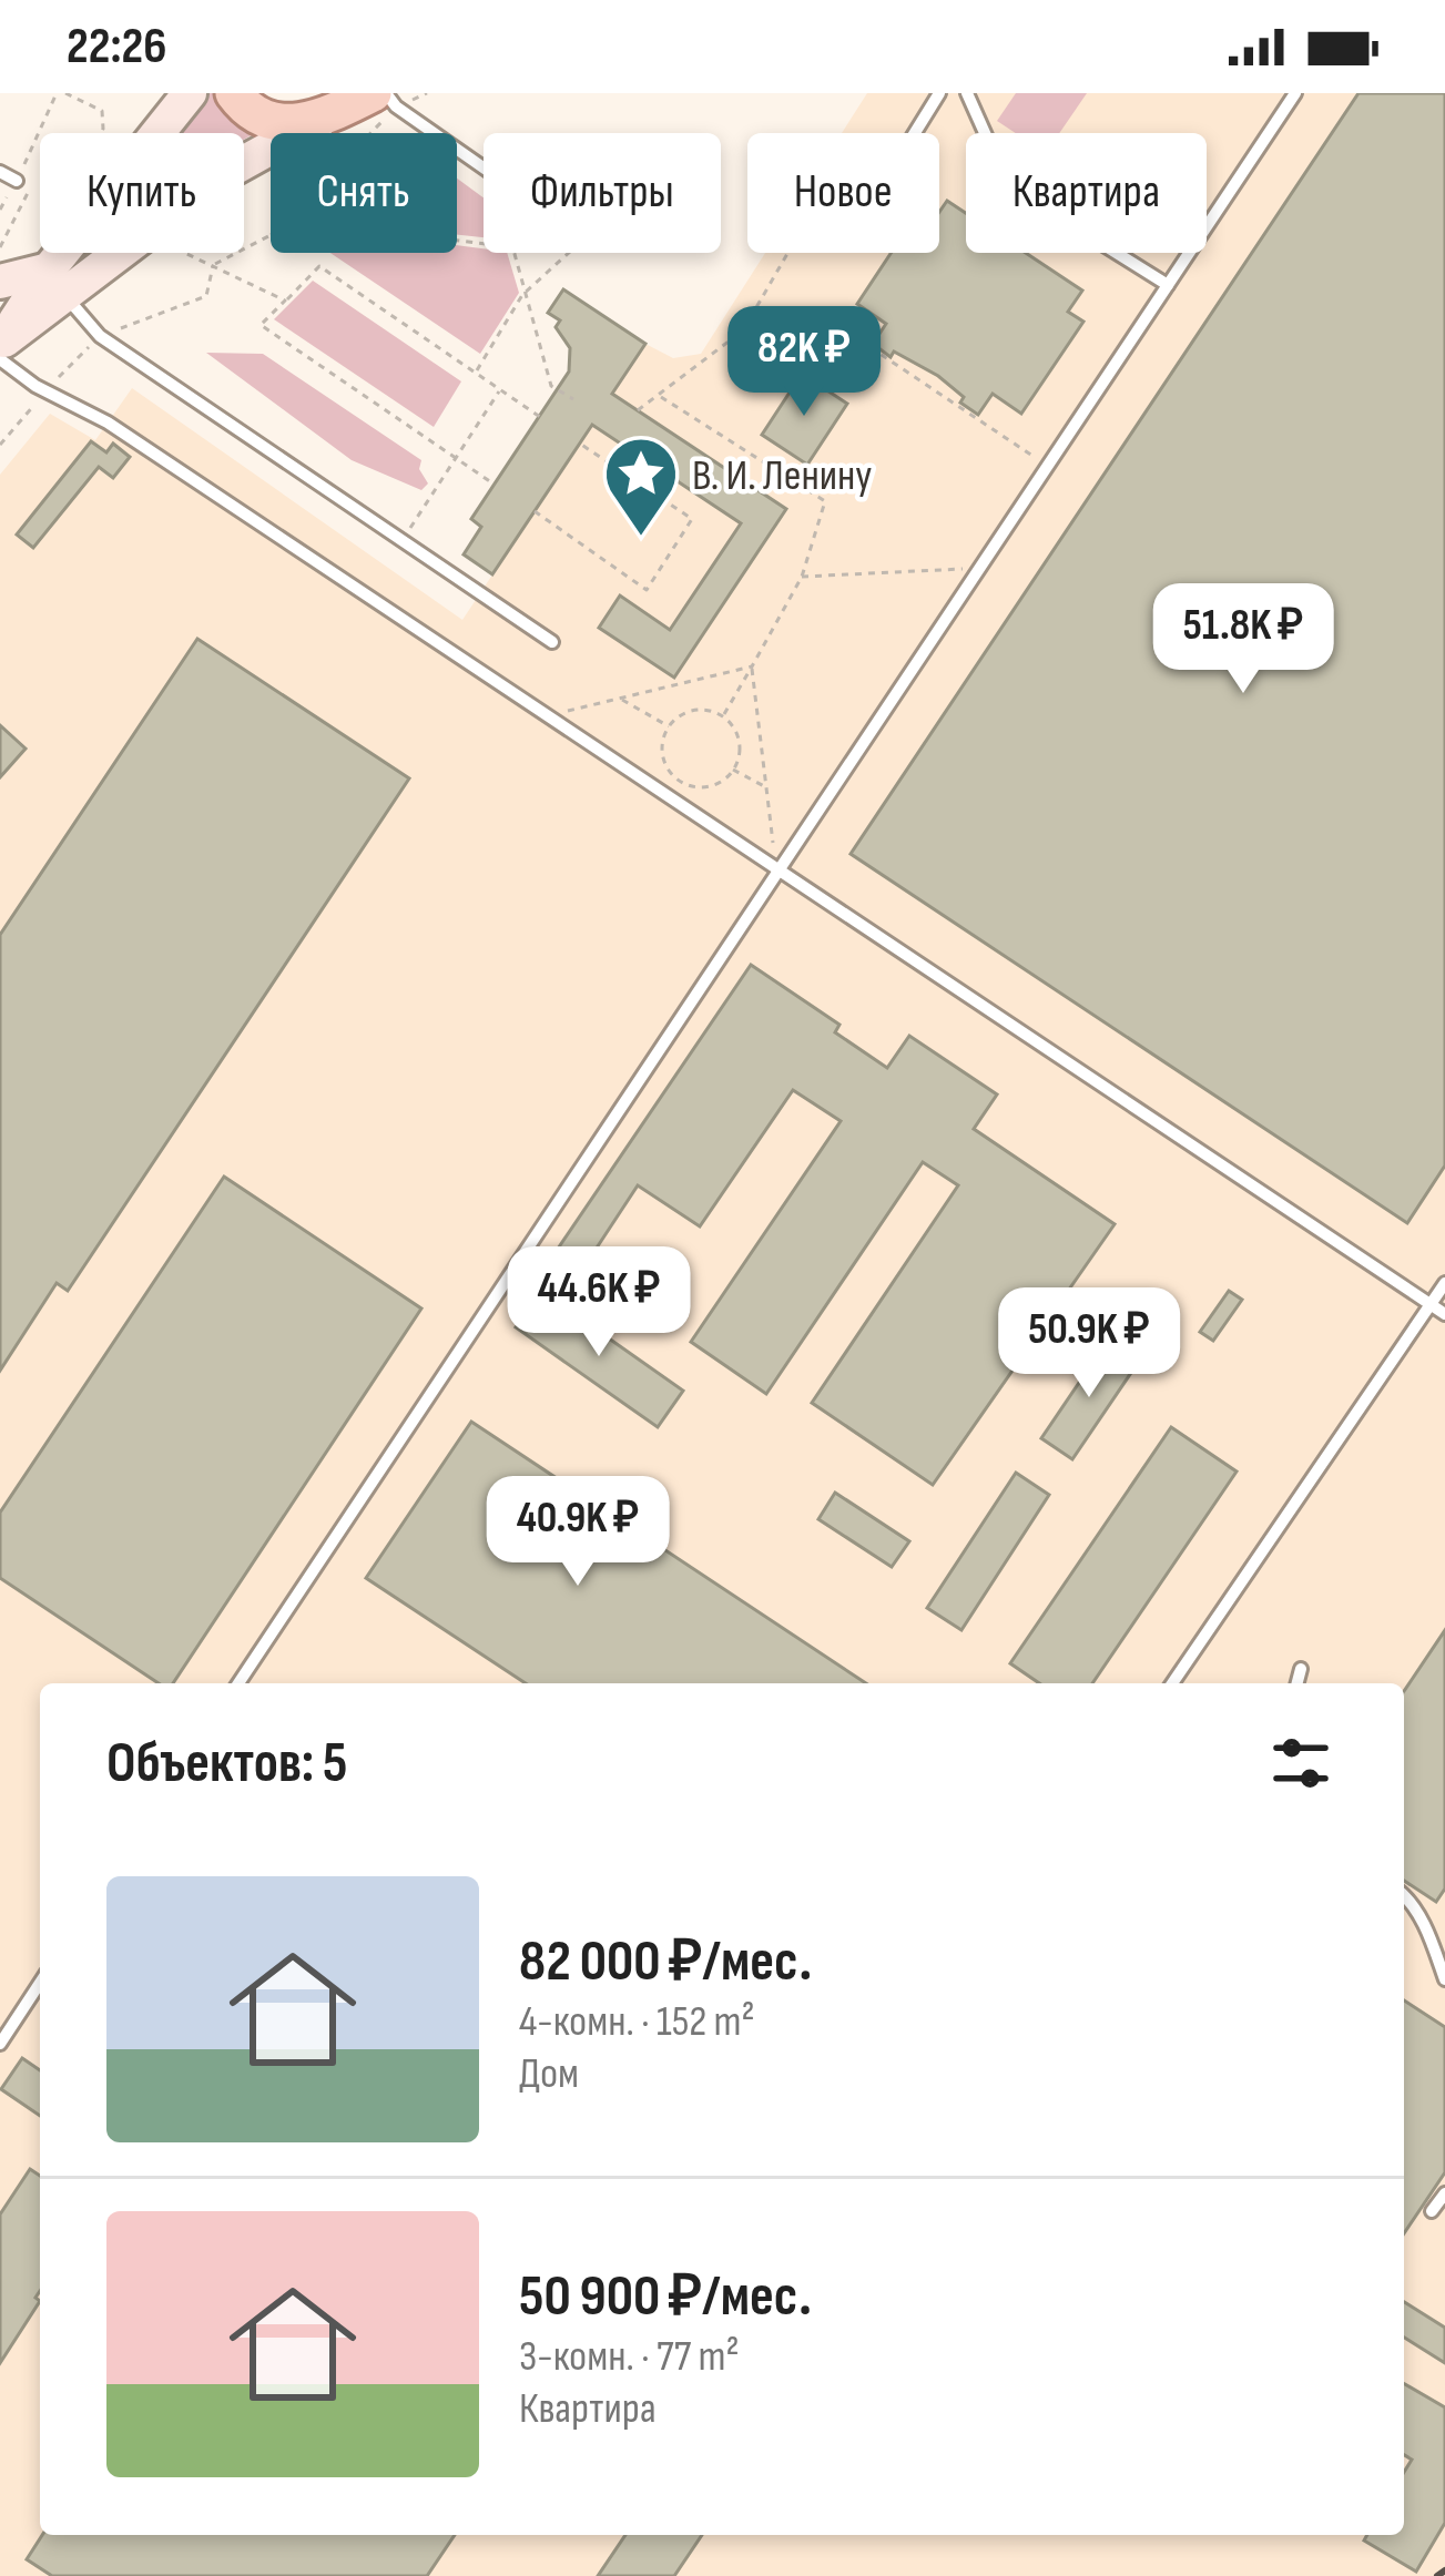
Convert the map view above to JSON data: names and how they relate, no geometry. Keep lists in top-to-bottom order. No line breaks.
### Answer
{"places":{"place":["В. И. Ленину"]},"page":{"status":"22:26","chip":["Купить","Снять","Фильтры","Новое","Квартира"],"price":["82K ₽","51.8K ₽","44.6K ₽","50.9K ₽","40.9K ₽"],"heading":"Объектов: 5","list":[{"name":"82 000 ₽/мес.","note":"4-комн. · 152 m² · Дом"},{"name":"50 900 ₽/мес.","note":"3-комн. · 77 m² · Квартира"}]}}
